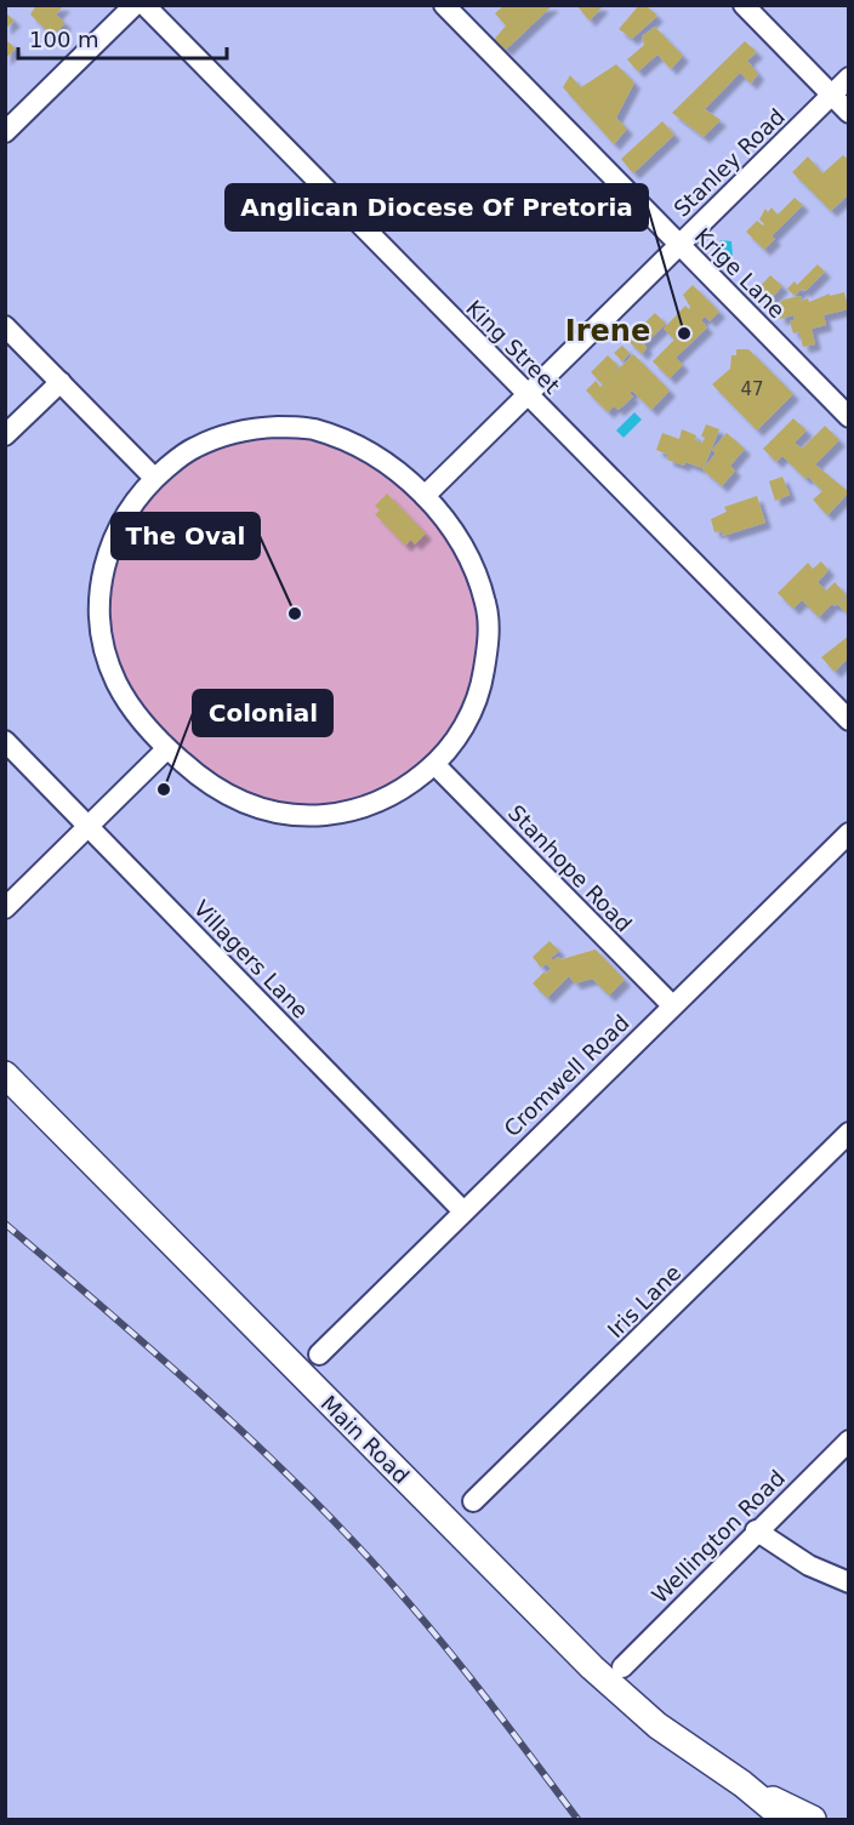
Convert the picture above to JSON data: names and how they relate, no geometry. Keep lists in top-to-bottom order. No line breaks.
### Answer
{"streets":{"main road":["Main Road"],"street":["Stanley Road","Krige Lane","King Street","Stanhope Road","Villagers Lane","Cromwell Road","Iris Lane","Wellington Road"]},"crossings":[["Stanley Road","Krige Lane"],["Stanley Road","King Street"],["Stanhope Road","Cromwell Road"],["Villagers Lane","Cromwell Road"]],"districts":["Irene"],"places":["Anglican Diocese Of Pretoria","The Oval","Colonial"],"house_numbers":["47"],"scale_bar":"100 m"}
